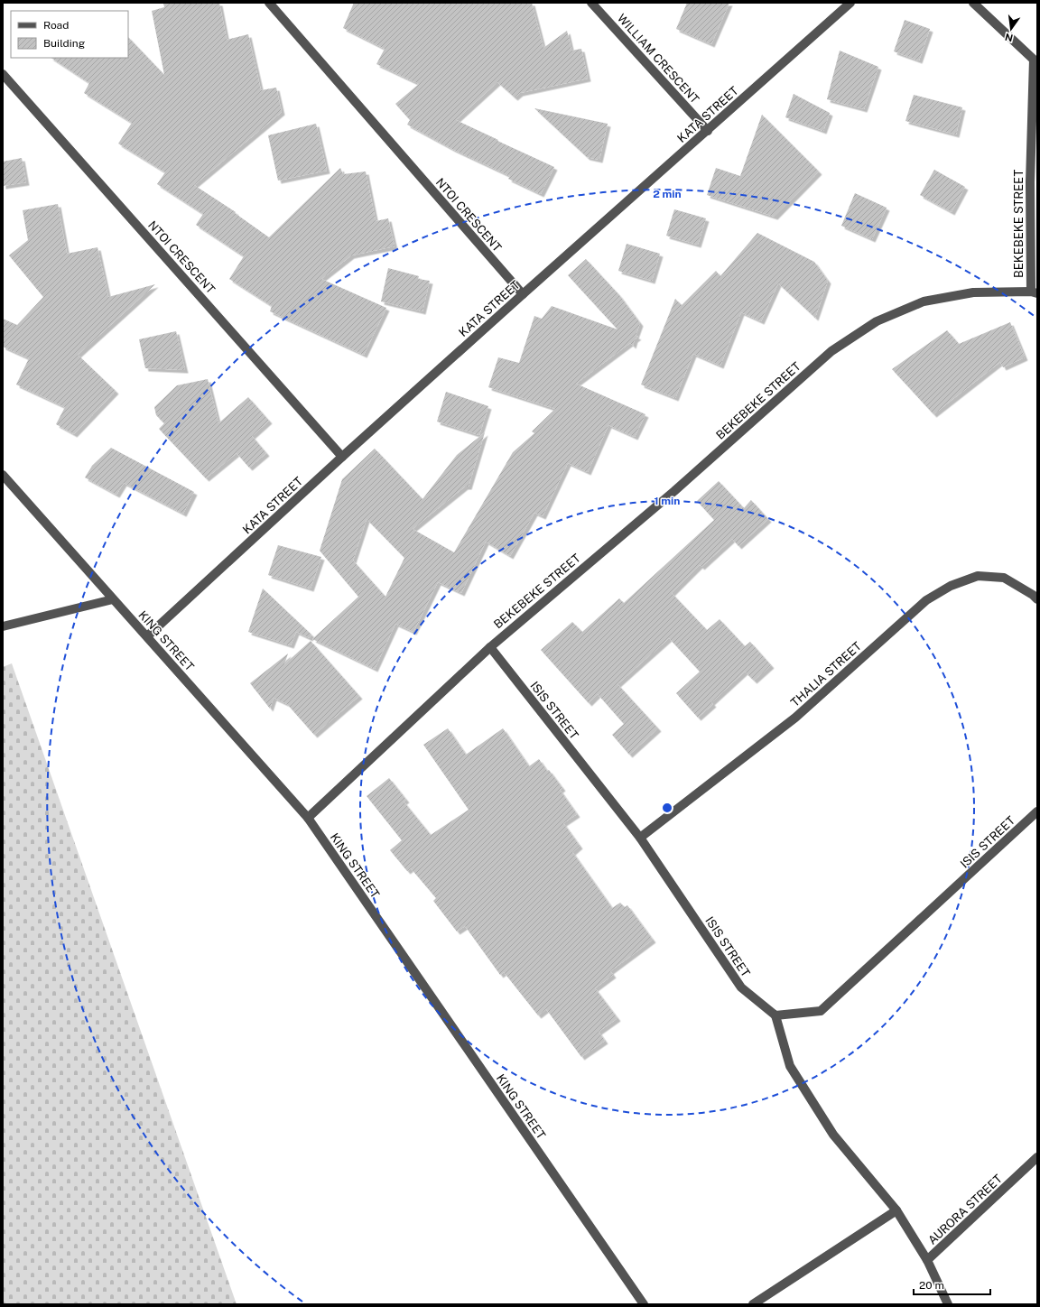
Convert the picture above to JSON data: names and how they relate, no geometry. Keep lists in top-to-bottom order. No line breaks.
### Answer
{"streets":{"street":["WILLIAM CRESCENT","KATA STREET","NTOI CRESCENT","BEKEBEKE STREET","KING STREET","THALIA STREET","ISIS STREET","AURORA STREET"]},"crossings":[["WILLIAM CRESCENT","KATA STREET"],["KATA STREET","NTOI CRESCENT"],["KATA STREET","KING STREET"],["BEKEBEKE STREET","KING STREET"],["BEKEBEKE STREET","ISIS STREET"],["THALIA STREET","ISIS STREET"]],"legend":["Road","Building"],"scale_bar":"20 m","north":"bottom","rings":["2 min","1 min"]}
